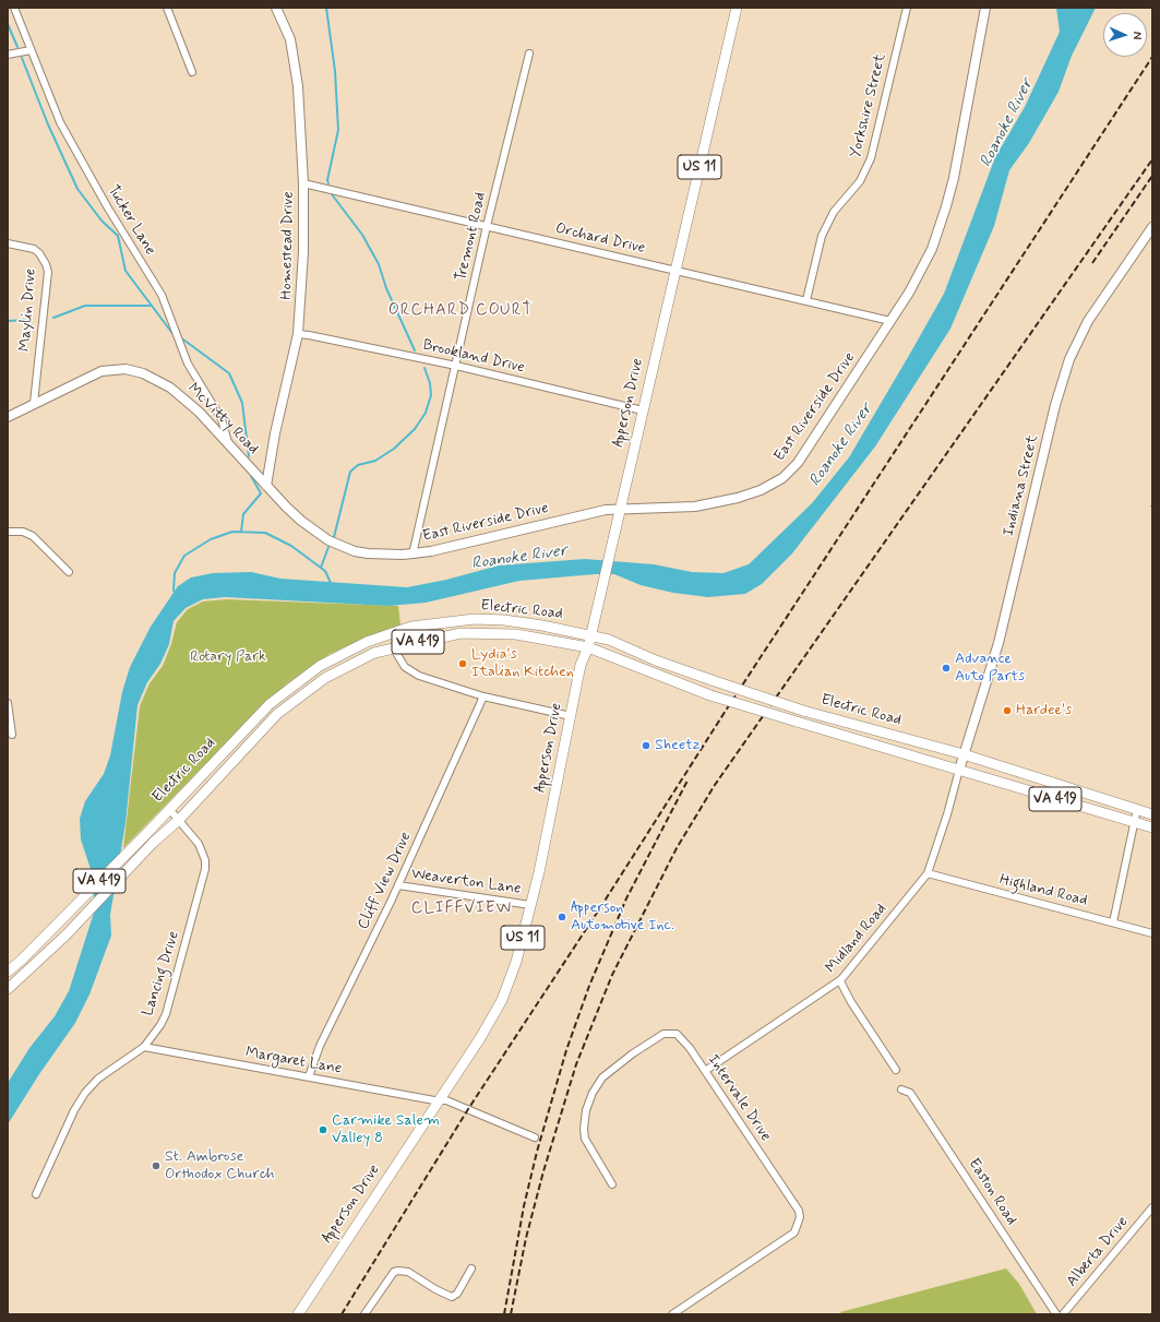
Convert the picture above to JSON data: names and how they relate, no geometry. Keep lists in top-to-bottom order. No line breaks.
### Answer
{"streets":{"main road":["US 11","Apperson Drive","Electric Road","VA 419"],"street":["Yorkshire Street","Tucker Lane","Tremont Road","Orchard Drive","Homestead Drive","Maylin Drive","Brookland Drive","East Riverside Drive","McVitty Road","Indiana Street","Cliff View Drive","Weaverton Lane","Highland Road","Midland Road","Lancing Drive","Margaret Lane","Intervale Drive","Easton Road","Alberta Drive"]},"crossings":[["Yorkshire Street","Orchard Drive"],["Tucker Lane","McVitty Road"],["Tremont Road","Orchard Drive"],["Tremont Road","Brookland Drive"],["Tremont Road","East Riverside Drive"],["Orchard Drive","Homestead Drive"],["Orchard Drive","Apperson Drive"],["Orchard Drive","East Riverside Drive"],["Homestead Drive","Brookland Drive"],["Homestead Drive","East Riverside Drive"],["Homestead Drive","McVitty Road"],["Maylin Drive","McVitty Road"],["Brookland Drive","Apperson Drive"],["Apperson Drive","East Riverside Drive"],["Apperson Drive","Electric Road"],["Apperson Drive","Weaverton Lane"],["Apperson Drive","Margaret Lane"],["East Riverside Drive","McVitty Road"],["Indiana Street","Electric Road"],["Indiana Street","VA 419"],["Indiana Street","Midland Road"],["Electric Road","VA 419"],["Electric Road","Midland Road"],["Electric Road","Lancing Drive"],["VA 419","Midland Road"],["Cliff View Drive","Weaverton Lane"],["Cliff View Drive","Margaret Lane"],["Highland Road","Midland Road"],["Midland Road","Intervale Drive"],["Lancing Drive","Margaret Lane"]],"districts":["ORCHARD COURT","CLIFFVIEW"],"water":["Roanoke River"],"parks":["Rotary Park"],"places":["Lydia's Italian Kitchen","Advance Auto Parts","Hardee's","Sheetz","Apperson Automotive Inc.","Carmike Salem Valley 8","St. Ambrose Orthodox Church"],"north":"right"}
